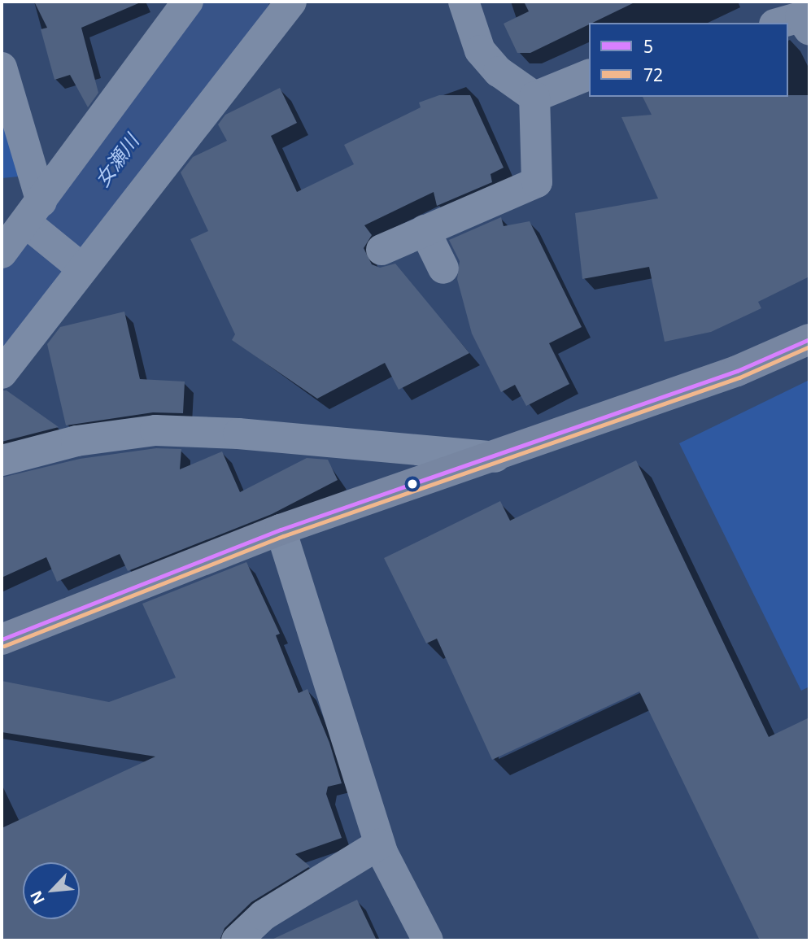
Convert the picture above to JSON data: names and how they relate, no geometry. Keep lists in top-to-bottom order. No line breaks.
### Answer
{"water":["女瀬川"],"lines":["transit line 5","transit line 72"],"legend":["5","72"],"north":"bottom left"}
